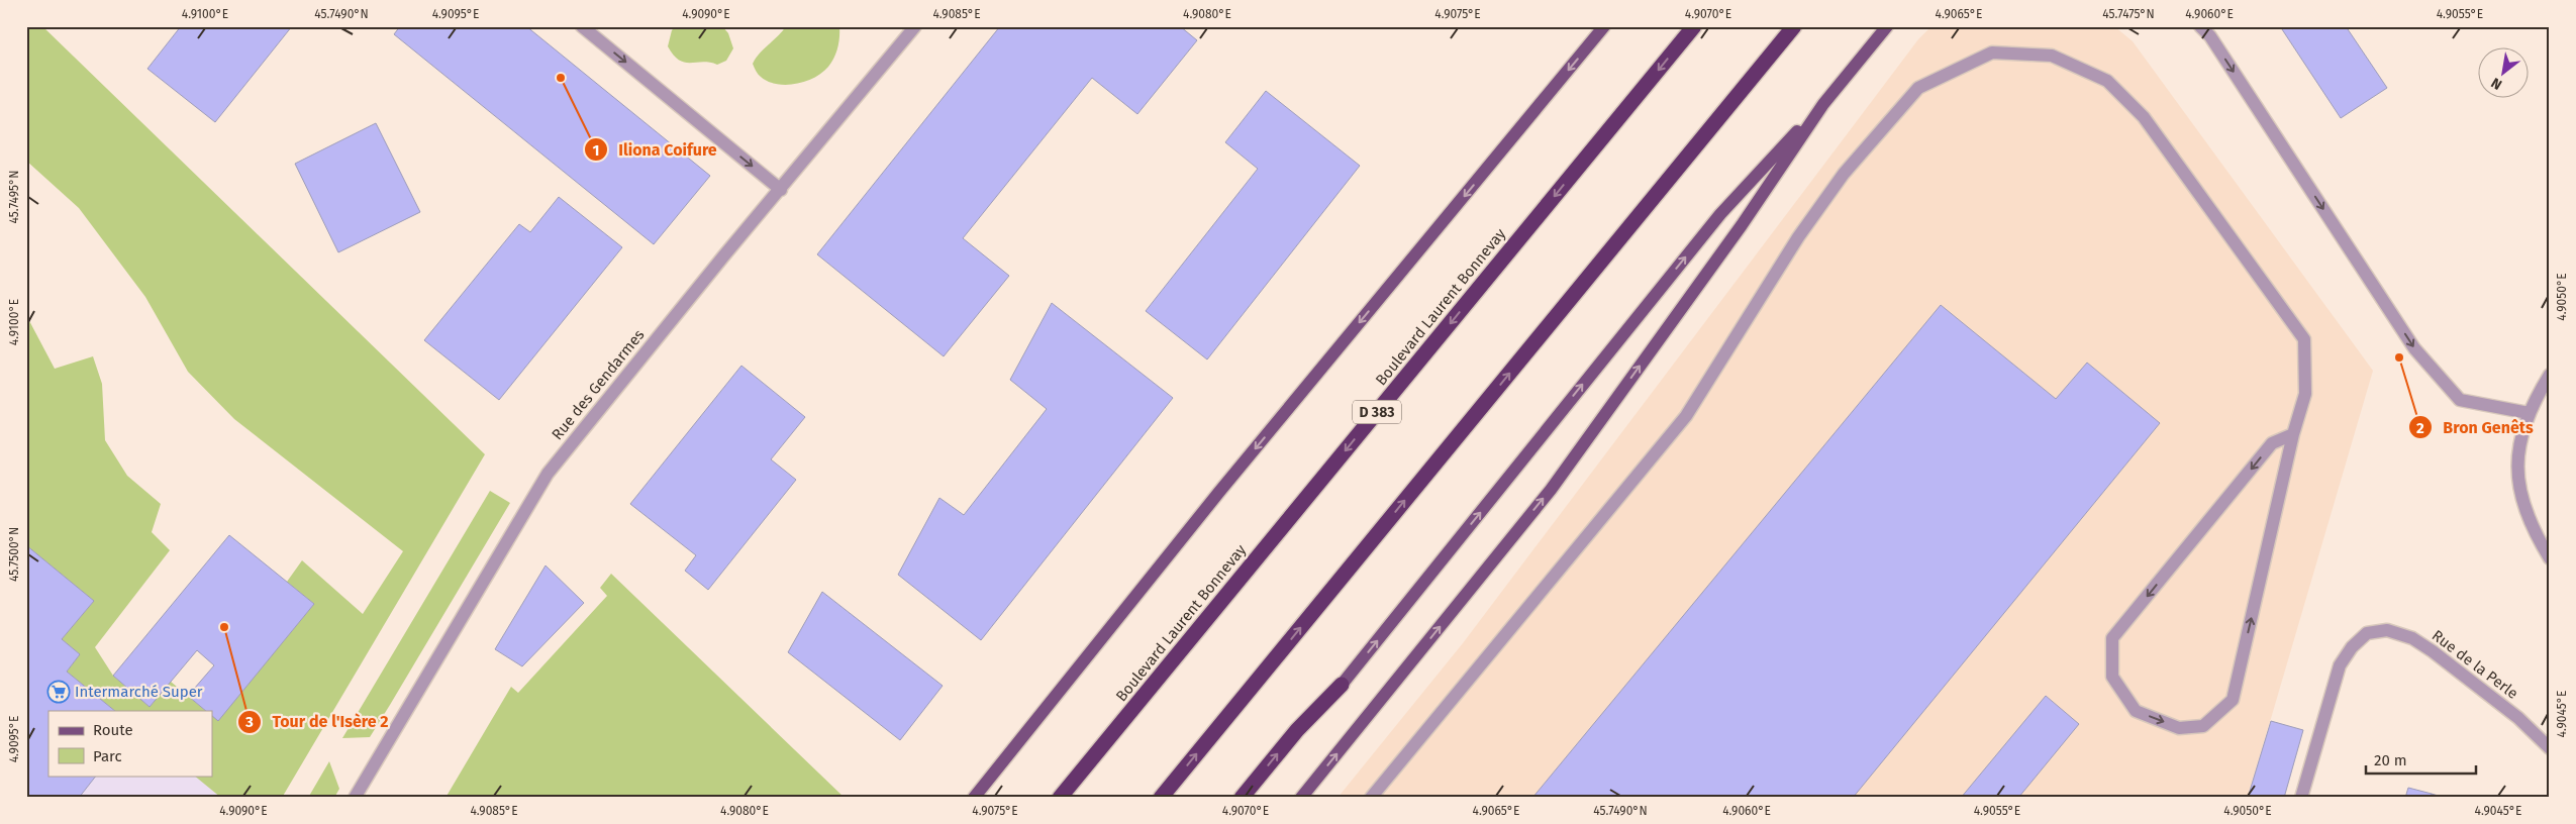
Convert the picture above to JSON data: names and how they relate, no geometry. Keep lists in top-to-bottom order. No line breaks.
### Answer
{"streets":{"highway":["Boulevard Laurent Bonnevay","D 383"],"street":["Rue des Gendarmes","Rue de la Perle"]},"places":{"other":["Iliona Coifure","Bron Genêts","Tour de l'Isère 2"],"supermarket":["Intermarché Super"]},"legend":["Route","Parc"],"scale_bar":"20 m","north":"bottom left","coordinates":["4.9100°E","45.7490°N","4.9095°E","4.9090°E","4.9085°E","4.9080°E","4.9075°E","4.9070°E","4.9065°E","45.7475°N","4.9060°E","4.9055°E","45.7495°N","4.9050°E","45.7500°N","4.9045°E"]}
